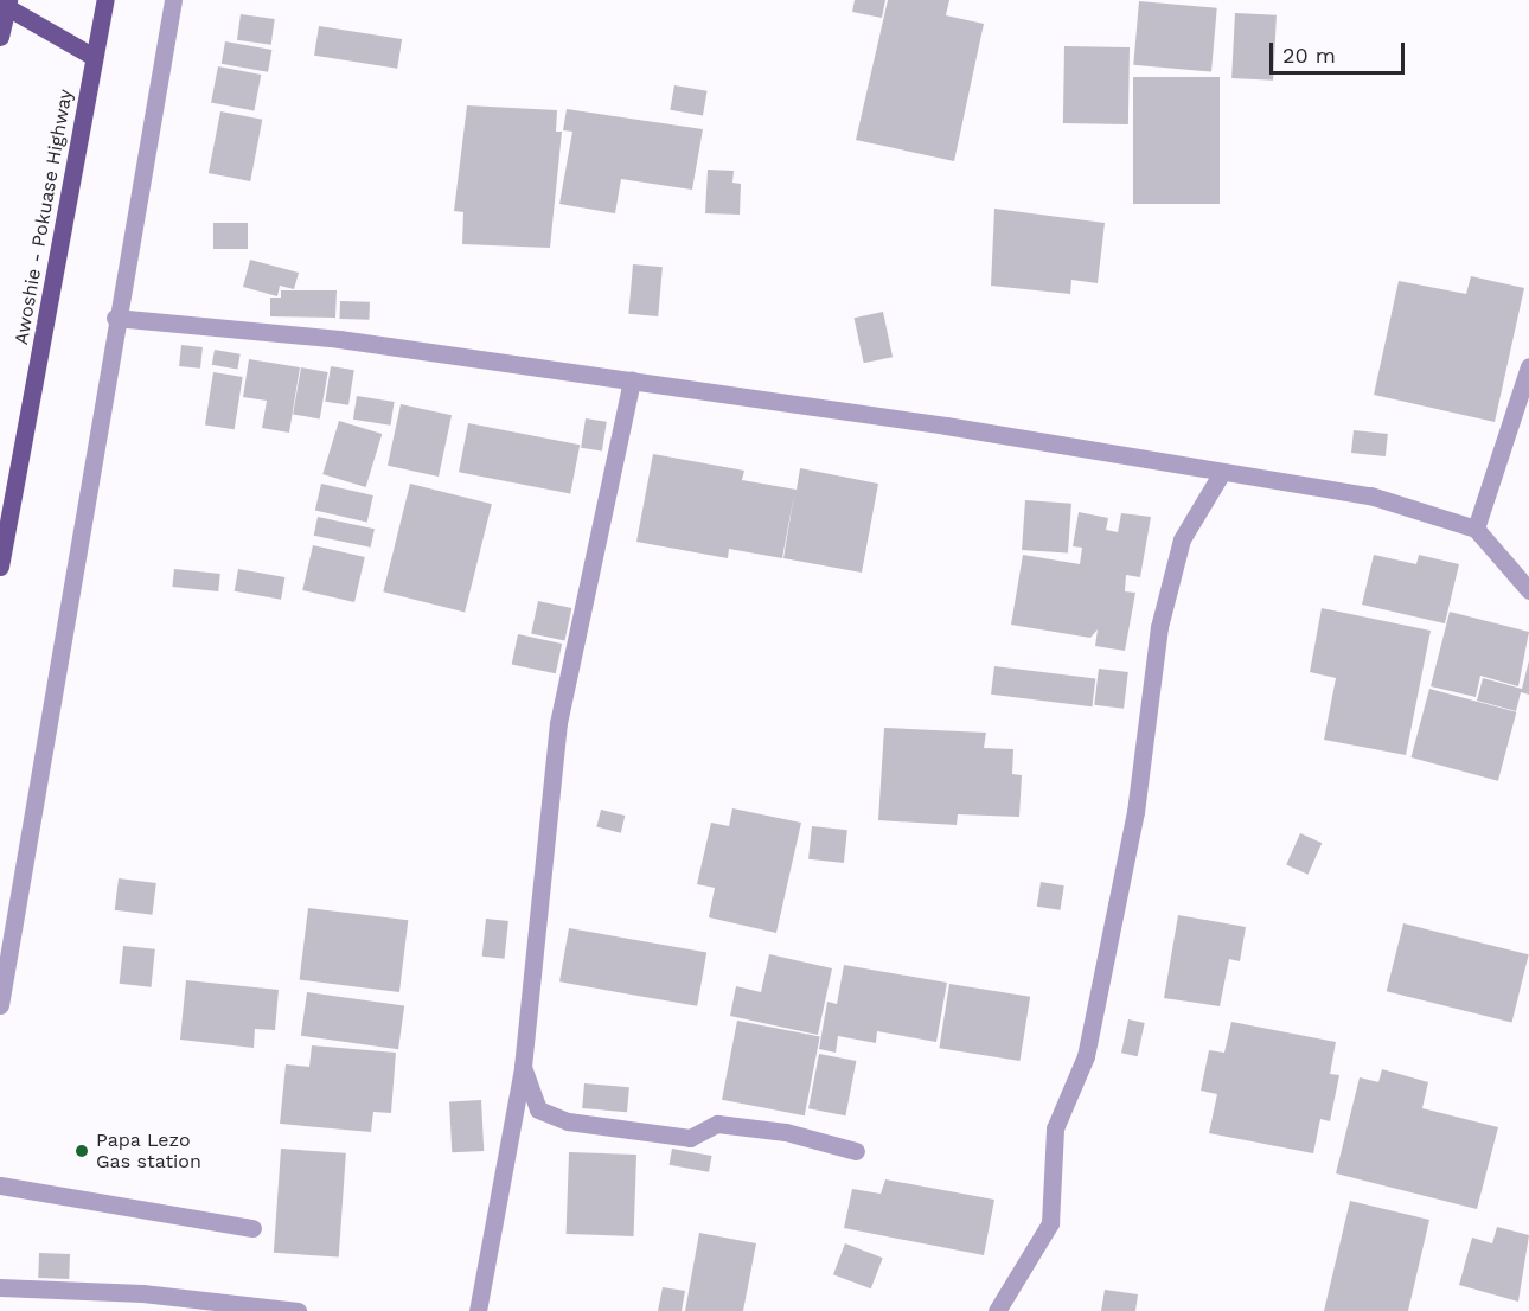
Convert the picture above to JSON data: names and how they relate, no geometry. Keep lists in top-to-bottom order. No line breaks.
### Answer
{"streets":{"main road":["Awoshie - Pokuase Highway"]},"places":["Papa Lezo Gas station"],"scale_bar":"20 m"}
